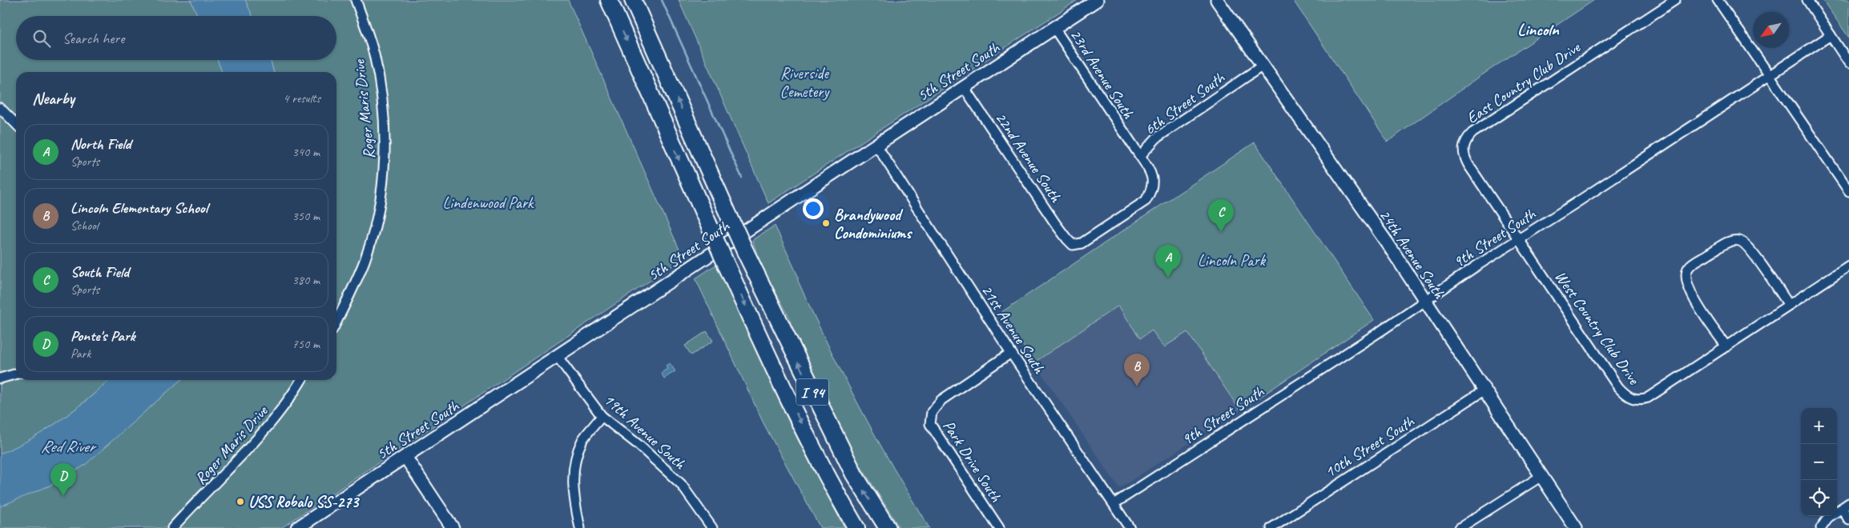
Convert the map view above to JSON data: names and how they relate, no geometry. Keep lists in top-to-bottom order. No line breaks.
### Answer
{"streets":{"highway":["I 94"],"street":["5th Street South","23rd Avenue South","East Country Club Drive","6th Street South","Roger Maris Drive","22nd Avenue South","9th Street South","24th Avenue South","West Country Club Drive","21st Avenue South","19th Avenue South","10th Street South","Park Drive South"]},"crossings":[["5th Street South","23rd Avenue South"],["5th Street South","22nd Avenue South"],["5th Street South","21st Avenue South"],["5th Street South","19th Avenue South"],["23rd Avenue South","6th Street South"],["East Country Club Drive","9th Street South"],["East Country Club Drive","West Country Club Drive"],["6th Street South","22nd Avenue South"],["6th Street South","24th Avenue South"],["9th Street South","24th Avenue South"],["9th Street South","West Country Club Drive"],["9th Street South","21st Avenue South"],["24th Avenue South","10th Street South"],["21st Avenue South","Park Drive South"]],"districts":["Lincoln"],"water":["Red River"],"parks":["Riverside Cemetery","Lindenwood Park","Lincoln Park"],"places":["Brandywood Condominiums","USS Robalo SS-273"],"north":"bottom left","page":{"search":"Search here","heading":["Nearby","4 results"],"list":[{"mark":"A","name":"North Field","note":"Sports","value":"340 m"},{"mark":"B","name":"Lincoln Elementary School","note":"School","value":"350 m"},{"mark":"C","name":"South Field","note":"Sports","value":"380 m"},{"mark":"D","name":"Ponte's Park","note":"Park","value":"750 m"}],"pins":["C","A","B","D"],"map_buttons":["+","−"]}}
